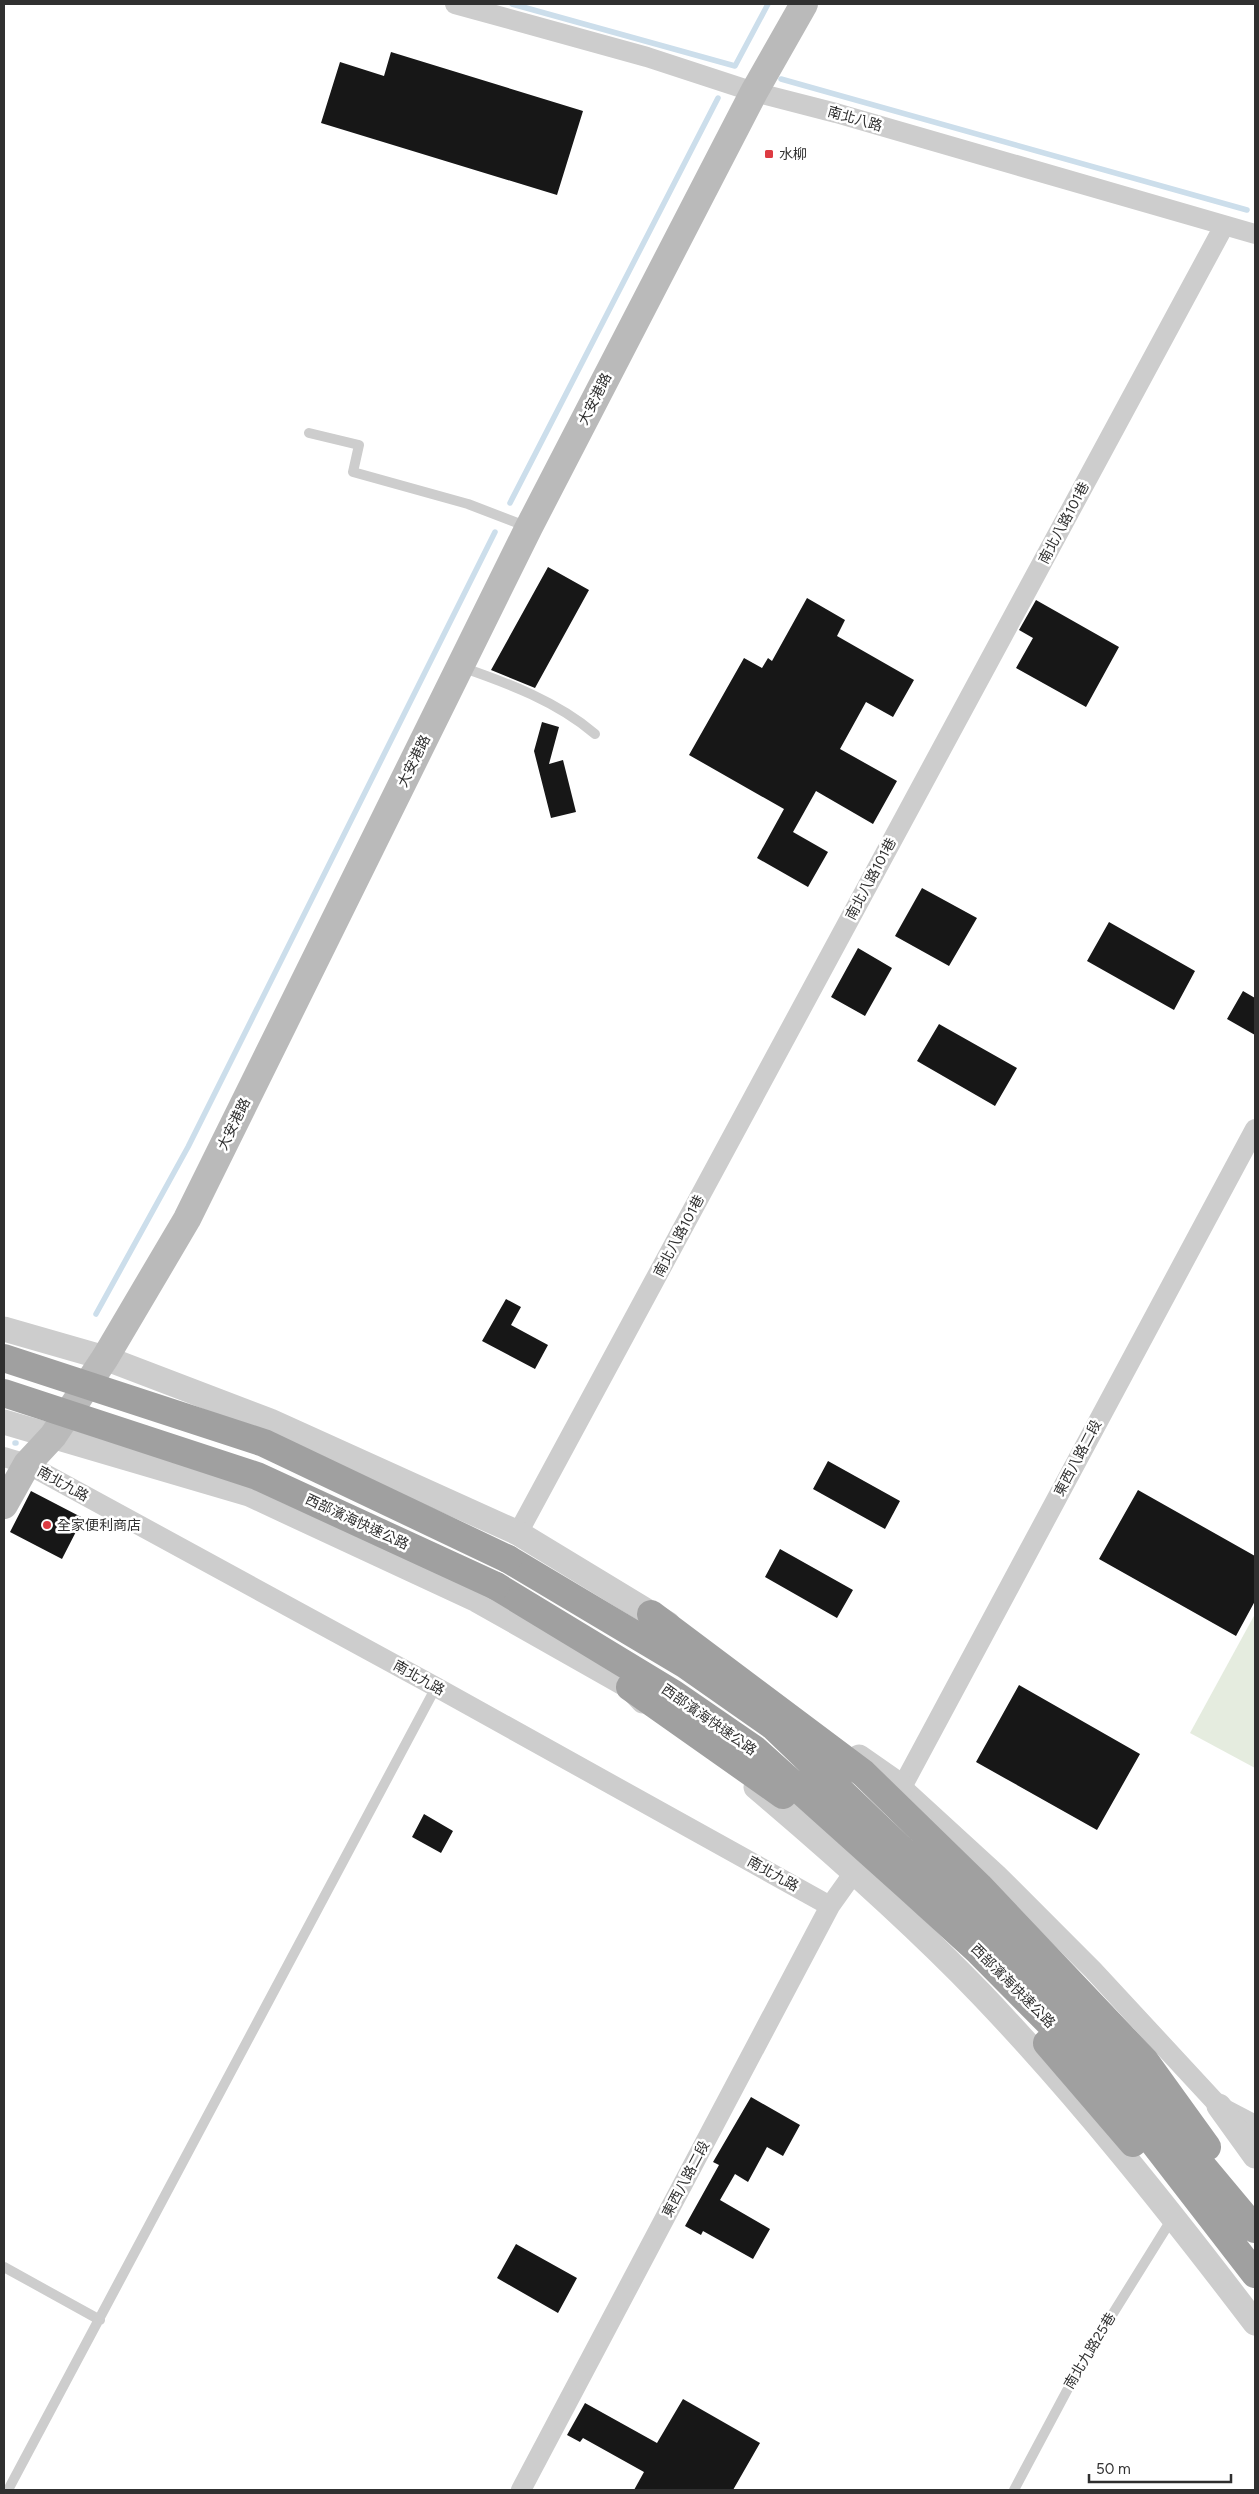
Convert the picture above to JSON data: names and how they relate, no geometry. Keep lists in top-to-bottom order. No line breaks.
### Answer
{"streets":{"highway":["西部濱海快速公路"],"main road":["大安港路"],"street":["南北八路","南北八路101巷","東西八路二段","南北九路"],"lane":["南北九路25巷"]},"crossings":[["南北八路","大安港路"],["南北八路","南北八路101巷"],["大安港路","南北九路"],["東西八路二段","南北九路"]],"places":{"transit":["水柳"],"other":["全家便利商店"]},"scale_bar":"50 m"}
